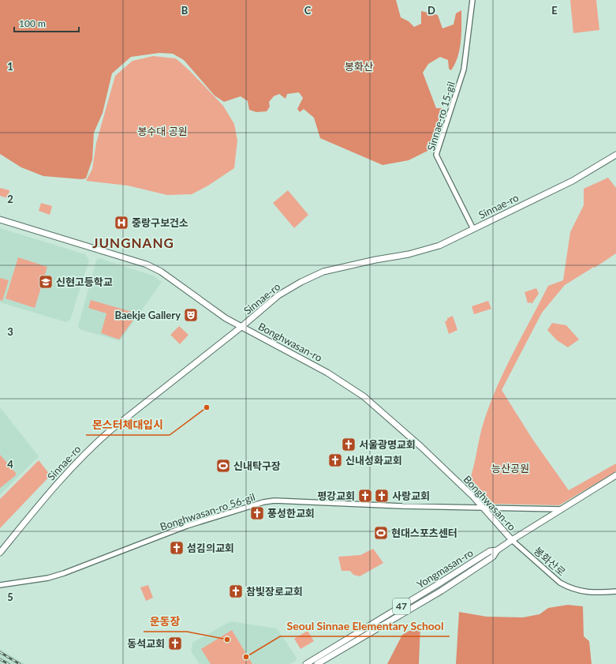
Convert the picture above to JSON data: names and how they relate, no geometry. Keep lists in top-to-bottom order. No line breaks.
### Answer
{"streets":{"main road":["Sinnae-ro","Bonghwasan-ro","Yongmasan-ro","47"],"street":["Sinnae-ro 15-gil","Bonghwasan-ro 56-gil","봉화산로"]},"crossings":[["Sinnae-ro 15-gil","Sinnae-ro"],["Sinnae-ro","Bonghwasan-ro"],["Bonghwasan-ro","Bonghwasan-ro 56-gil"],["Bonghwasan-ro","봉화산로"],["Bonghwasan-ro","Yongmasan-ro"],["Bonghwasan-ro 56-gil","Yongmasan-ro"],["봉화산로","Yongmasan-ro"]],"districts":["JUNGNANG"],"parks":["봉화산","봉수대 공원","능산공원"],"places":{"hospital":["중랑구보건소"],"school or university":["신현고등학교"],"theatre":["Baekje Gallery"],"other":["몬스터체대입시","운동장","Seoul Sinnae Elementary School"],"church":["서울광명교회","신내성화교회","평강교회","사랑교회","풍성한교회","섬김의교회","참빛장로교회","동석교회"],"sports":["신내탁구장","현대스포츠센터"]},"scale_bar":"100 m","grid":{"columns":["B","C","D","E"],"rows":["1","2","3","4","5"]}}
